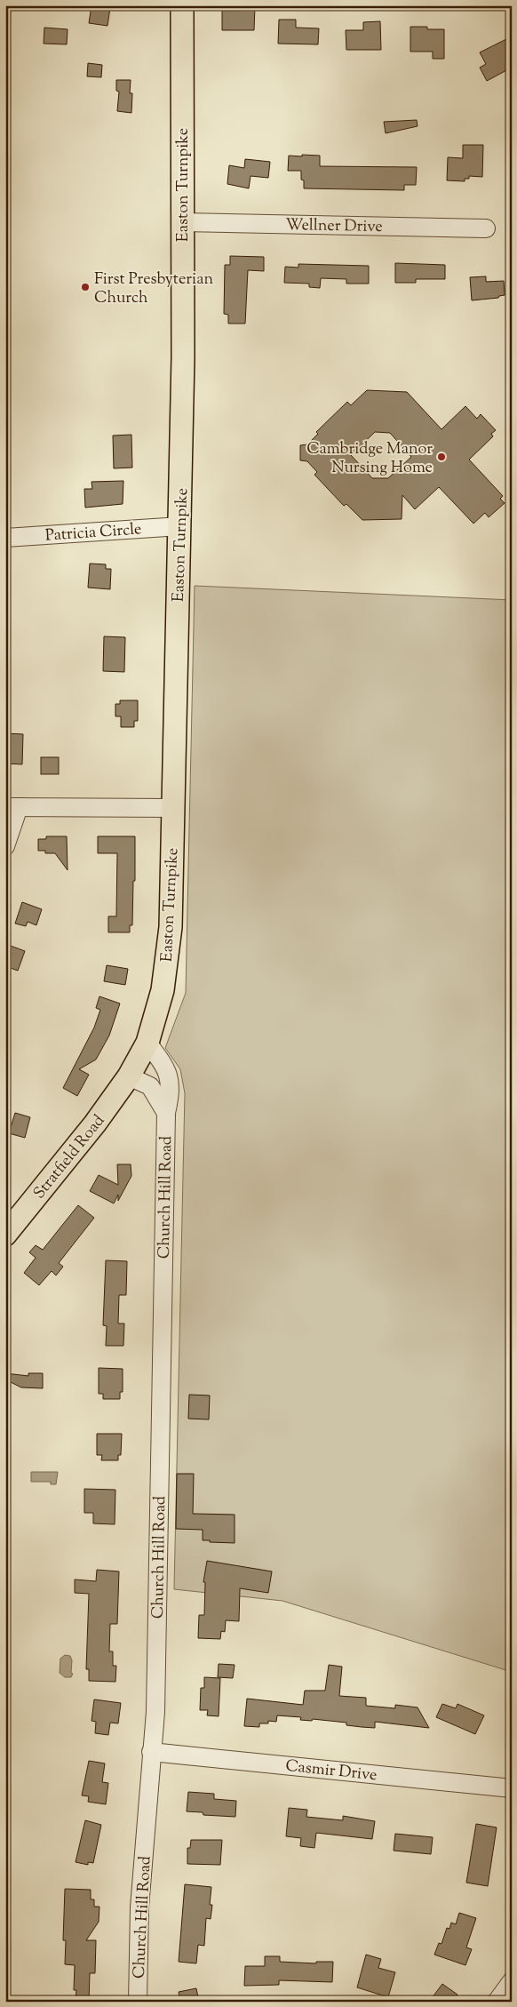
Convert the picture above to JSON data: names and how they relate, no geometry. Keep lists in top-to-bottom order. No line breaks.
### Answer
{"streets":{"main road":["Easton Turnpike","Stratfield Road"],"street":["Wellner Drive","Patricia Circle","Church Hill Road","Casmir Drive"]},"crossings":[["Easton Turnpike","Wellner Drive"],["Easton Turnpike","Patricia Circle"],["Easton Turnpike","Stratfield Road"],["Easton Turnpike","Church Hill Road"],["Stratfield Road","Church Hill Road"],["Church Hill Road","Casmir Drive"]],"places":["First Presbyterian Church","Cambridge Manor Nursing Home"]}
